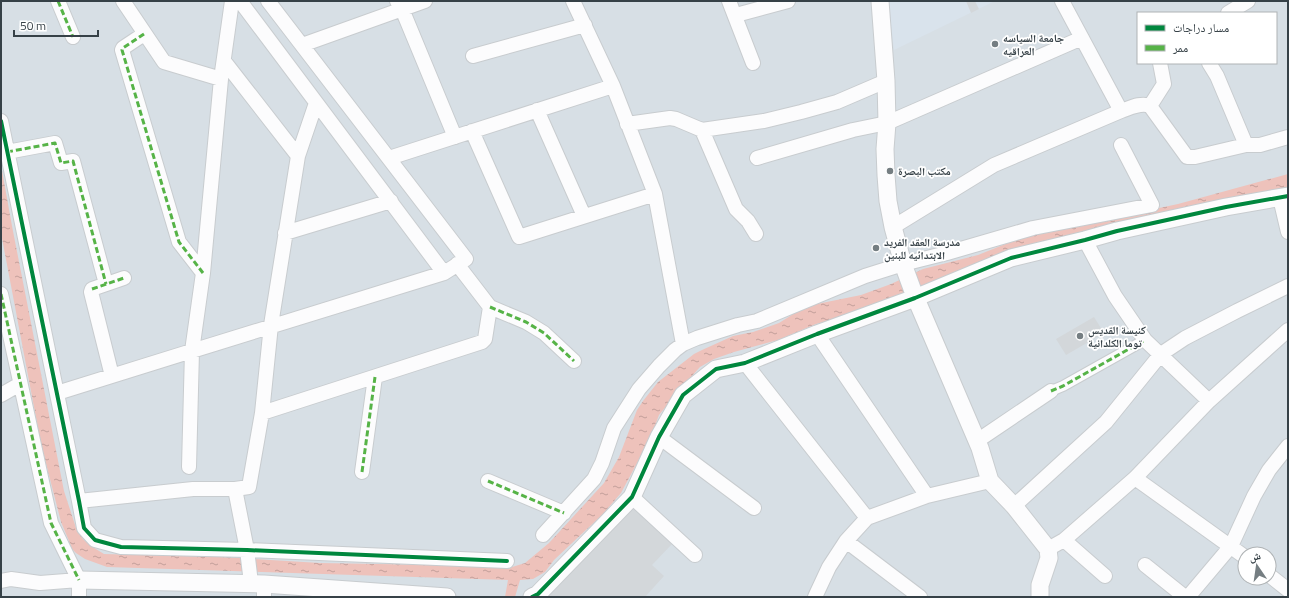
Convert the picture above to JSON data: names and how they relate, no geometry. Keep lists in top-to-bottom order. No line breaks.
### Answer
{"places":["جامعة السياسه العراقيه","مكتب البصرة","مدرسة العقد الفريد الابتدائيه للبنين","كنيسة القديس توما الكلدانية"],"legend":["مسار دراجات","ممر"],"scale_bar":"50 m","north":"top"}
